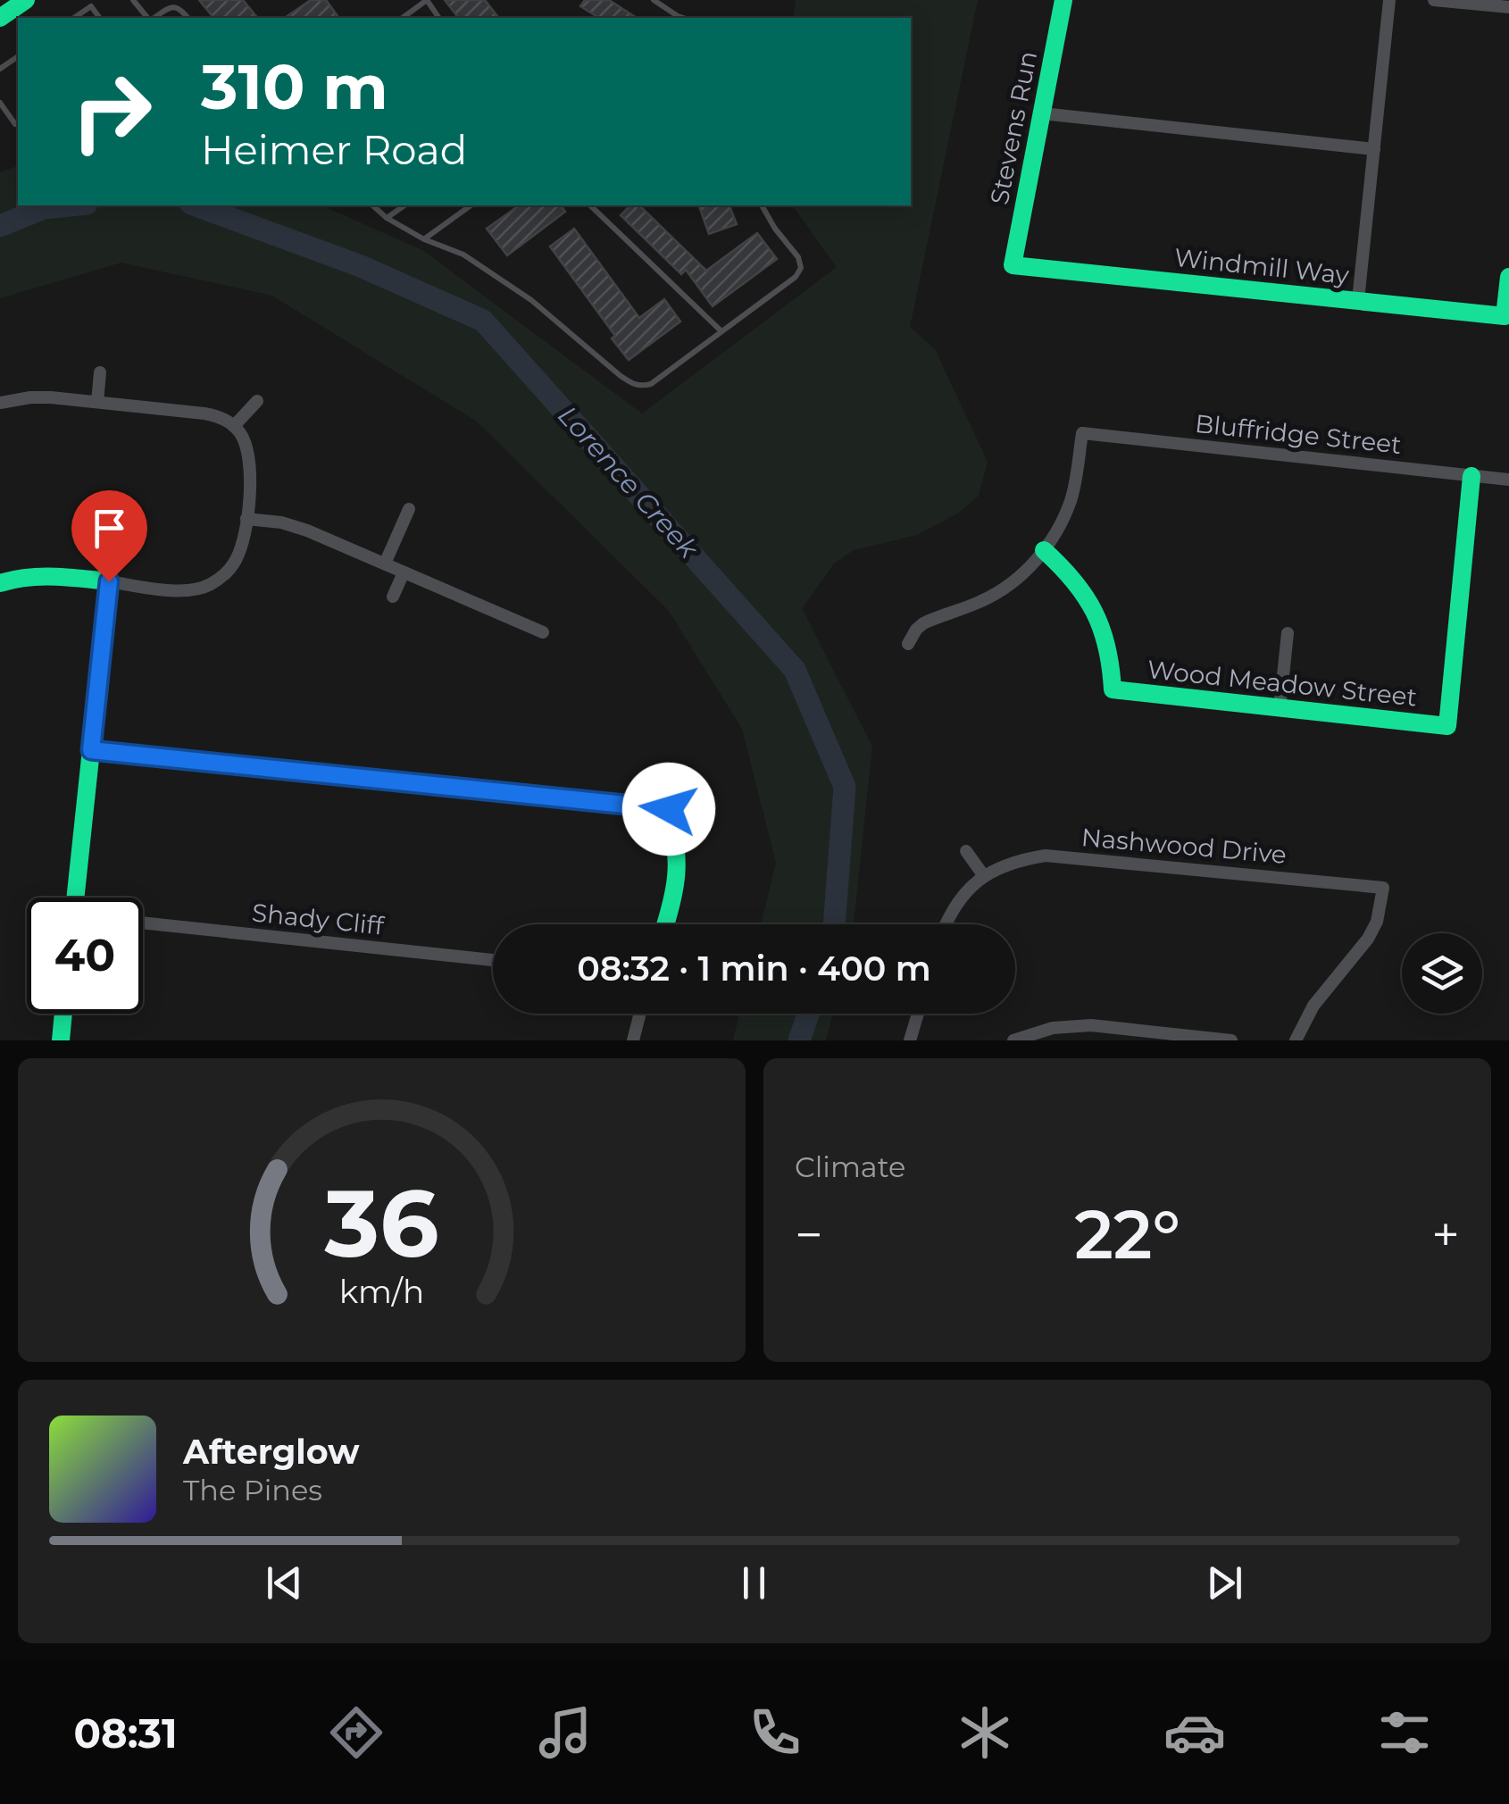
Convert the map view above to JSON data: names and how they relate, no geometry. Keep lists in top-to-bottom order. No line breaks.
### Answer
{"streets":{"street":["Stevens Run","Windmill Way","Bluffridge Street","Wood Meadow Street","Nashwood Drive","Shady Cliff"]},"crossings":[["Stevens Run","Windmill Way"],["Bluffridge Street","Wood Meadow Street"]],"water":["Lorence Creek"],"page":{"turn":["310 m","Heimer Road"],"limit":"40","trip":"08:32 · 1 min · 400 m","tile":"Climate","heat":["−","22°","+"],"song":["Afterglow","The Pines"],"tabs":"08:31","gauge":["36","km/h"]}}
